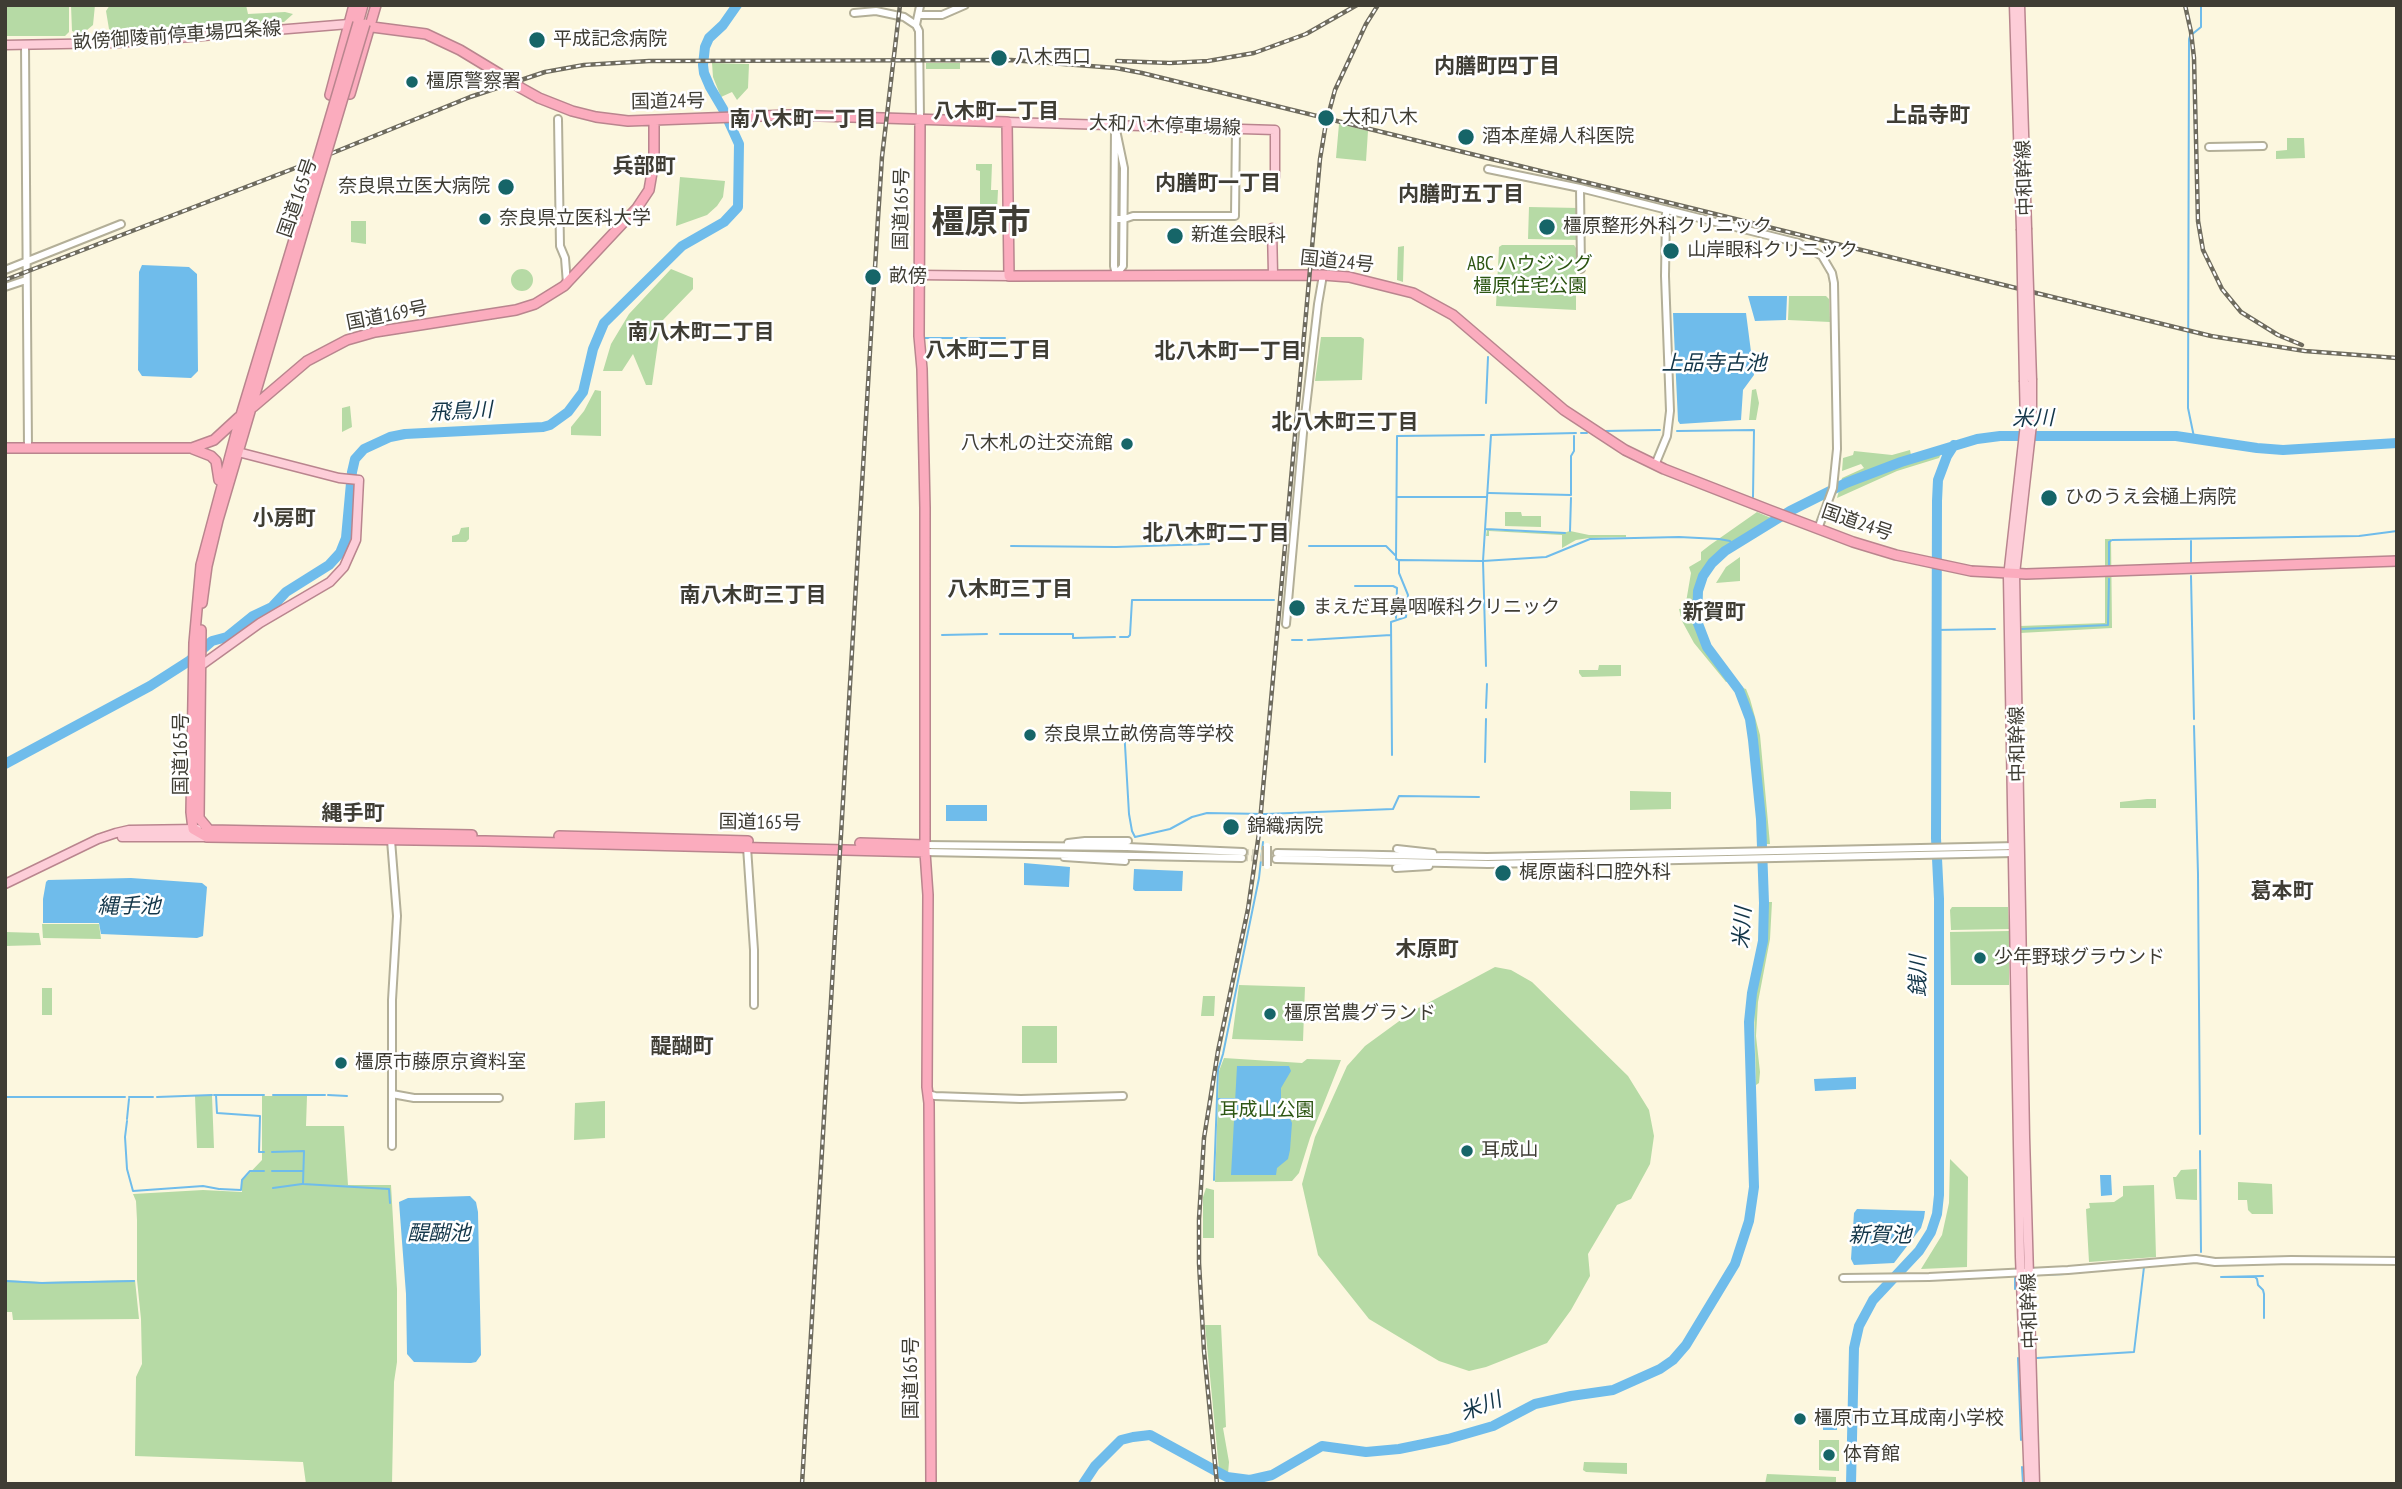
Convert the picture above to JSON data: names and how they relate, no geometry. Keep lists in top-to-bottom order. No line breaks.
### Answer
{"streets":{"highway":["国道24号","国道165号","国道169号"],"main road":["畝傍御陵前停車場四条線","大和八木停車場線","中和幹線"]},"crossings":[["畝傍御陵前停車場四条線","国道24号"],["畝傍御陵前停車場四条線","国道165号"],["国道24号","大和八木停車場線"],["国道24号","中和幹線"],["国道24号","国道165号"],["国道24号","国道169号"],["国道165号","国道169号"]],"districts":["内膳町四丁目","八木町一丁目","上品寺町","南八木町一丁目","兵部町","内膳町一丁目","内膳町五丁目","橿原市","南八木町二丁目","八木町二丁目","北八木町一丁目","北八木町三丁目","小房町","北八木町二丁目","八木町三丁目","南八木町三丁目","新賀町","縄手町","葛本町","木原町","醍醐町"],"water":["上品寺古池","飛鳥川","米川","縄手池","銭川","醍醐池","新賀池"],"parks":["ABC ハウジング 橿原住宅公園","耳成山公園"],"places":["平成記念病院","八木西口","橿原警察署","大和八木","酒本産婦人科医院","奈良県立医大病院","奈良県立医科大学","橿原整形外科クリニック","新進会眼科","山岸眼科クリニック","畝傍","八木札の辻交流館","ひのうえ会樋上病院","まえだ耳鼻咽喉科クリニック","奈良県立畝傍高等学校","錦織病院","梶原歯科口腔外科","少年野球グラウンド","橿原営農グランド","橿原市藤原京資料室","耳成山","橿原市立耳成南小学校","体育館"]}
